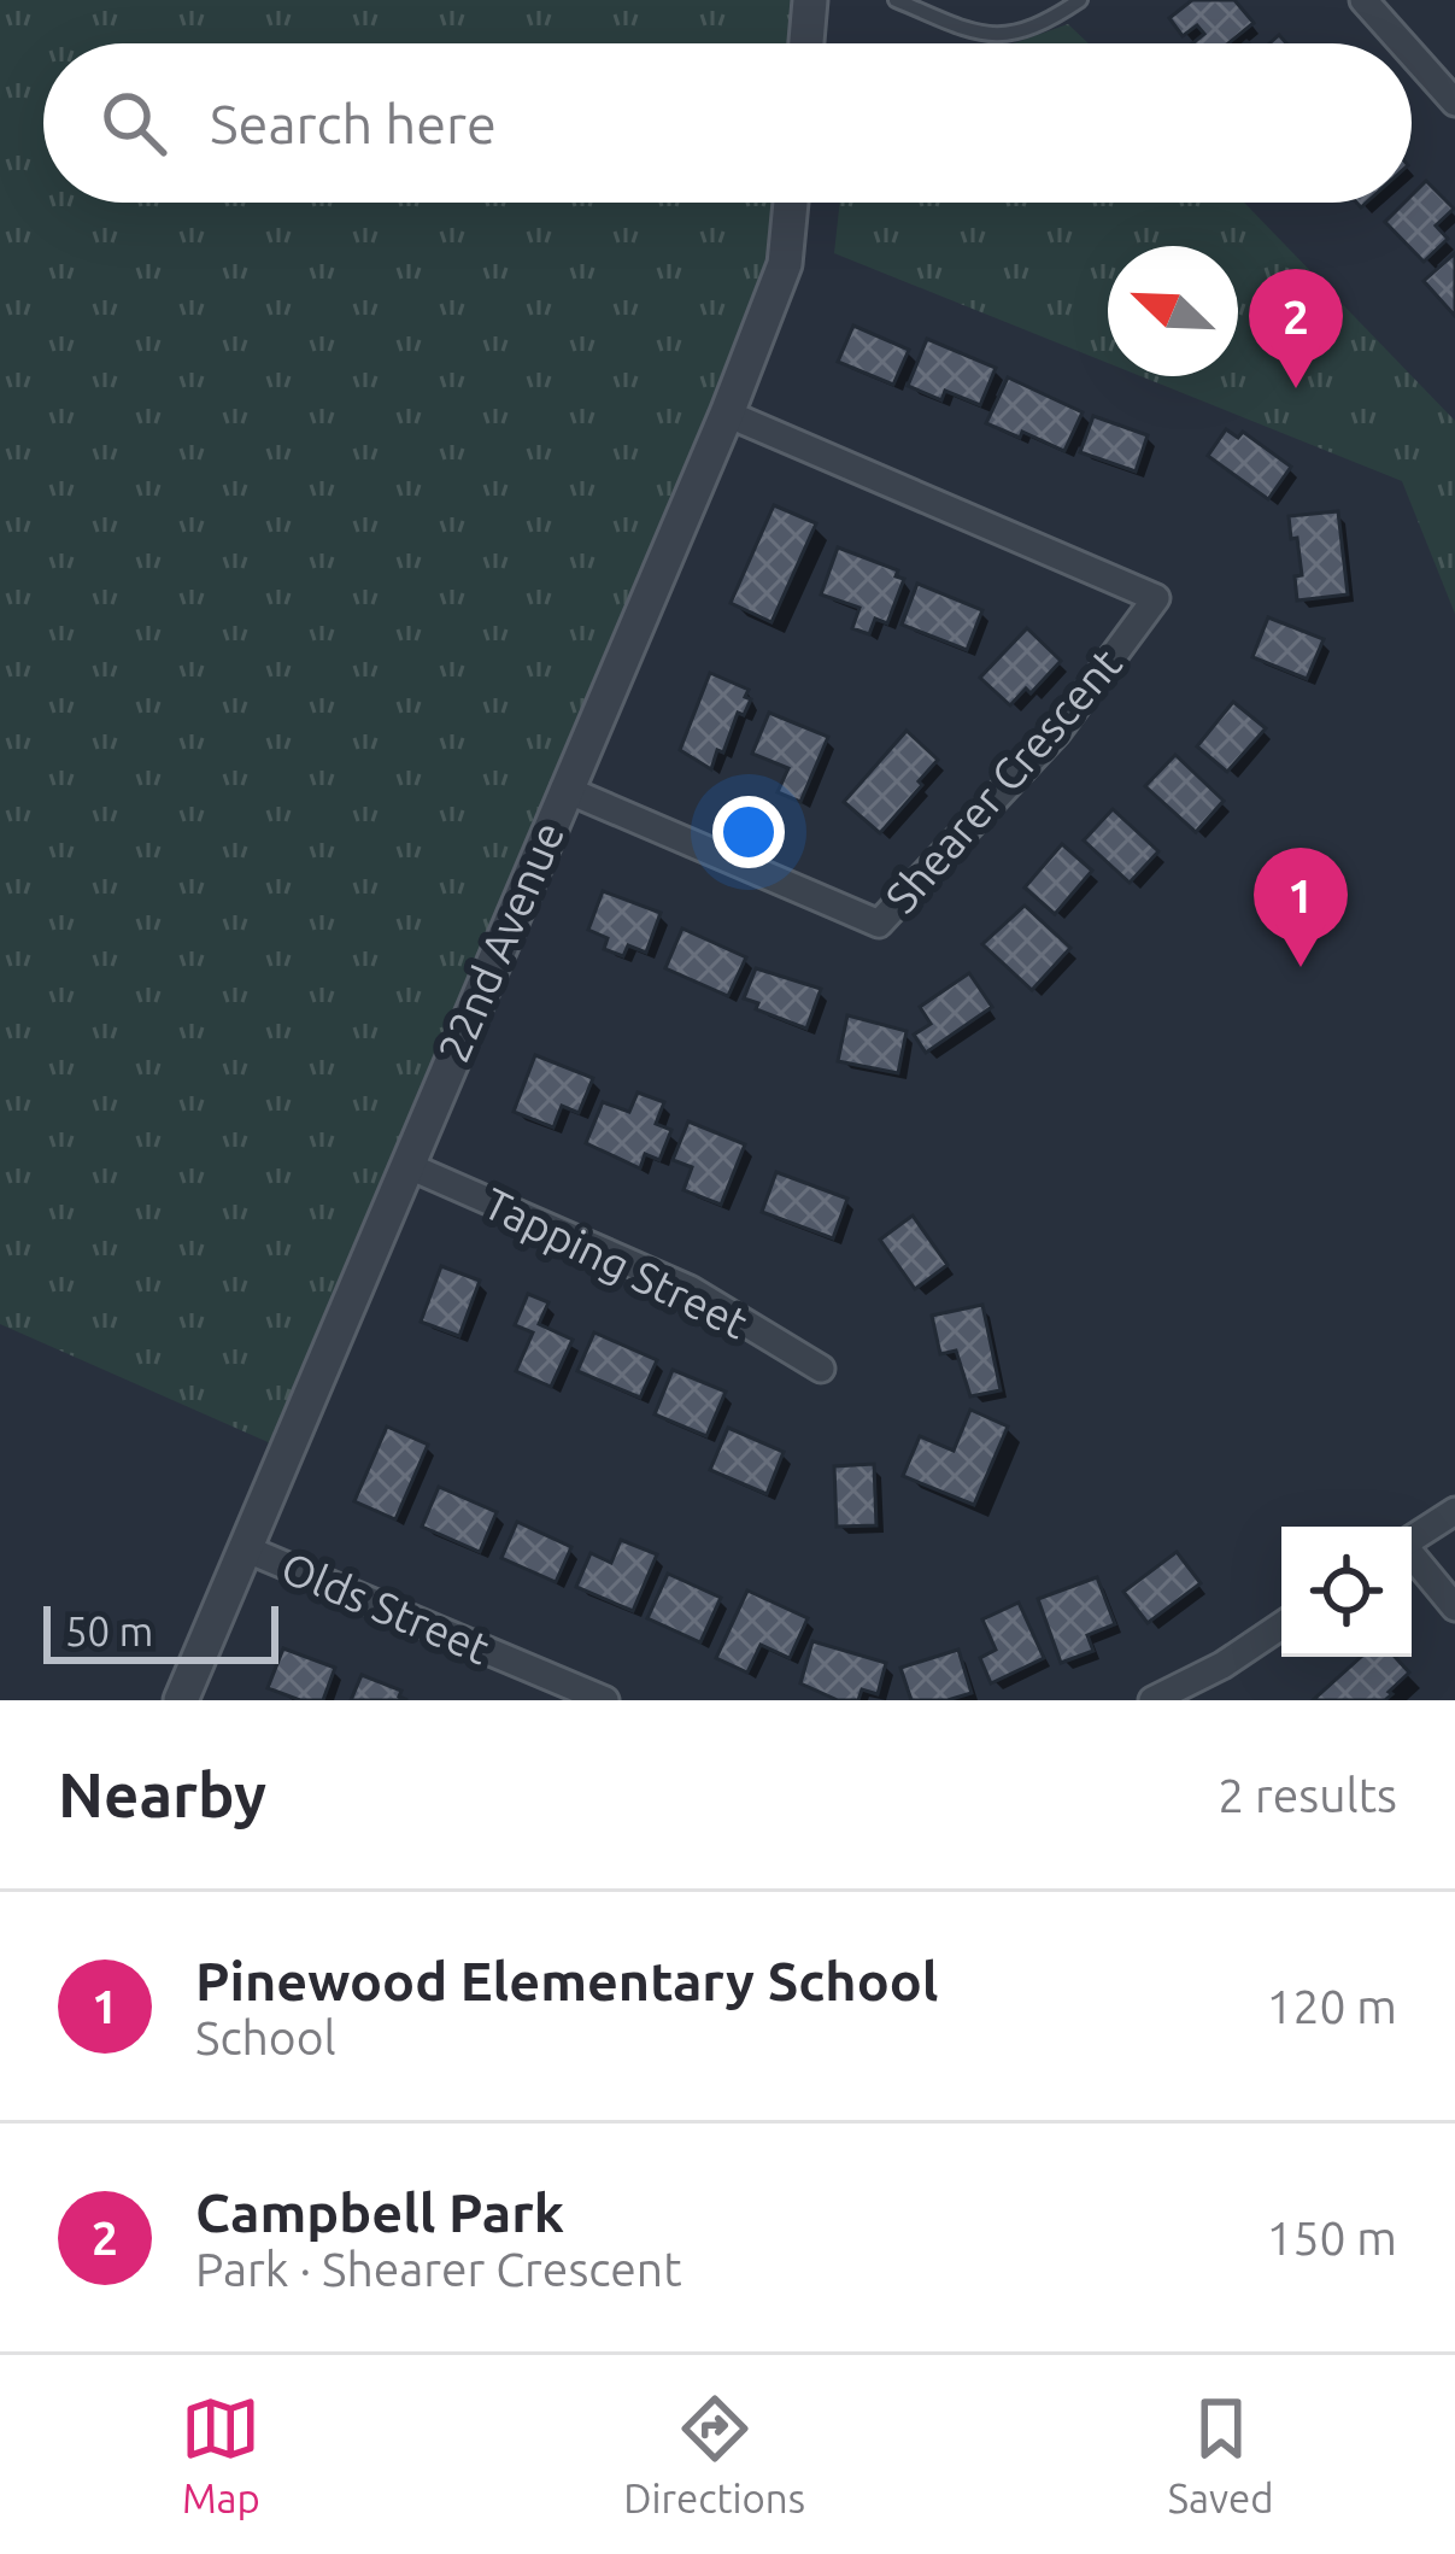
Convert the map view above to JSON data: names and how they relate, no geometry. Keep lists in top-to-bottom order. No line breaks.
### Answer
{"streets":{"street":["Shearer Crescent","22nd Avenue","Tapping Street","Olds Street"]},"crossings":[["Shearer Crescent","22nd Avenue"],["22nd Avenue","Tapping Street"],["22nd Avenue","Olds Street"]],"scale_bar":"50 m","north":"top left","page":{"search":"Search here","pins":["2","1"],"scale":"50 m","heading":["Nearby","2 results"],"list":[{"mark":"1","name":"Pinewood Elementary School","note":"School","value":"120 m"},{"mark":"2","name":"Campbell Park","note":"Park · Shearer Crescent","value":"150 m"}],"nav":["Map","Directions","Saved"]}}
